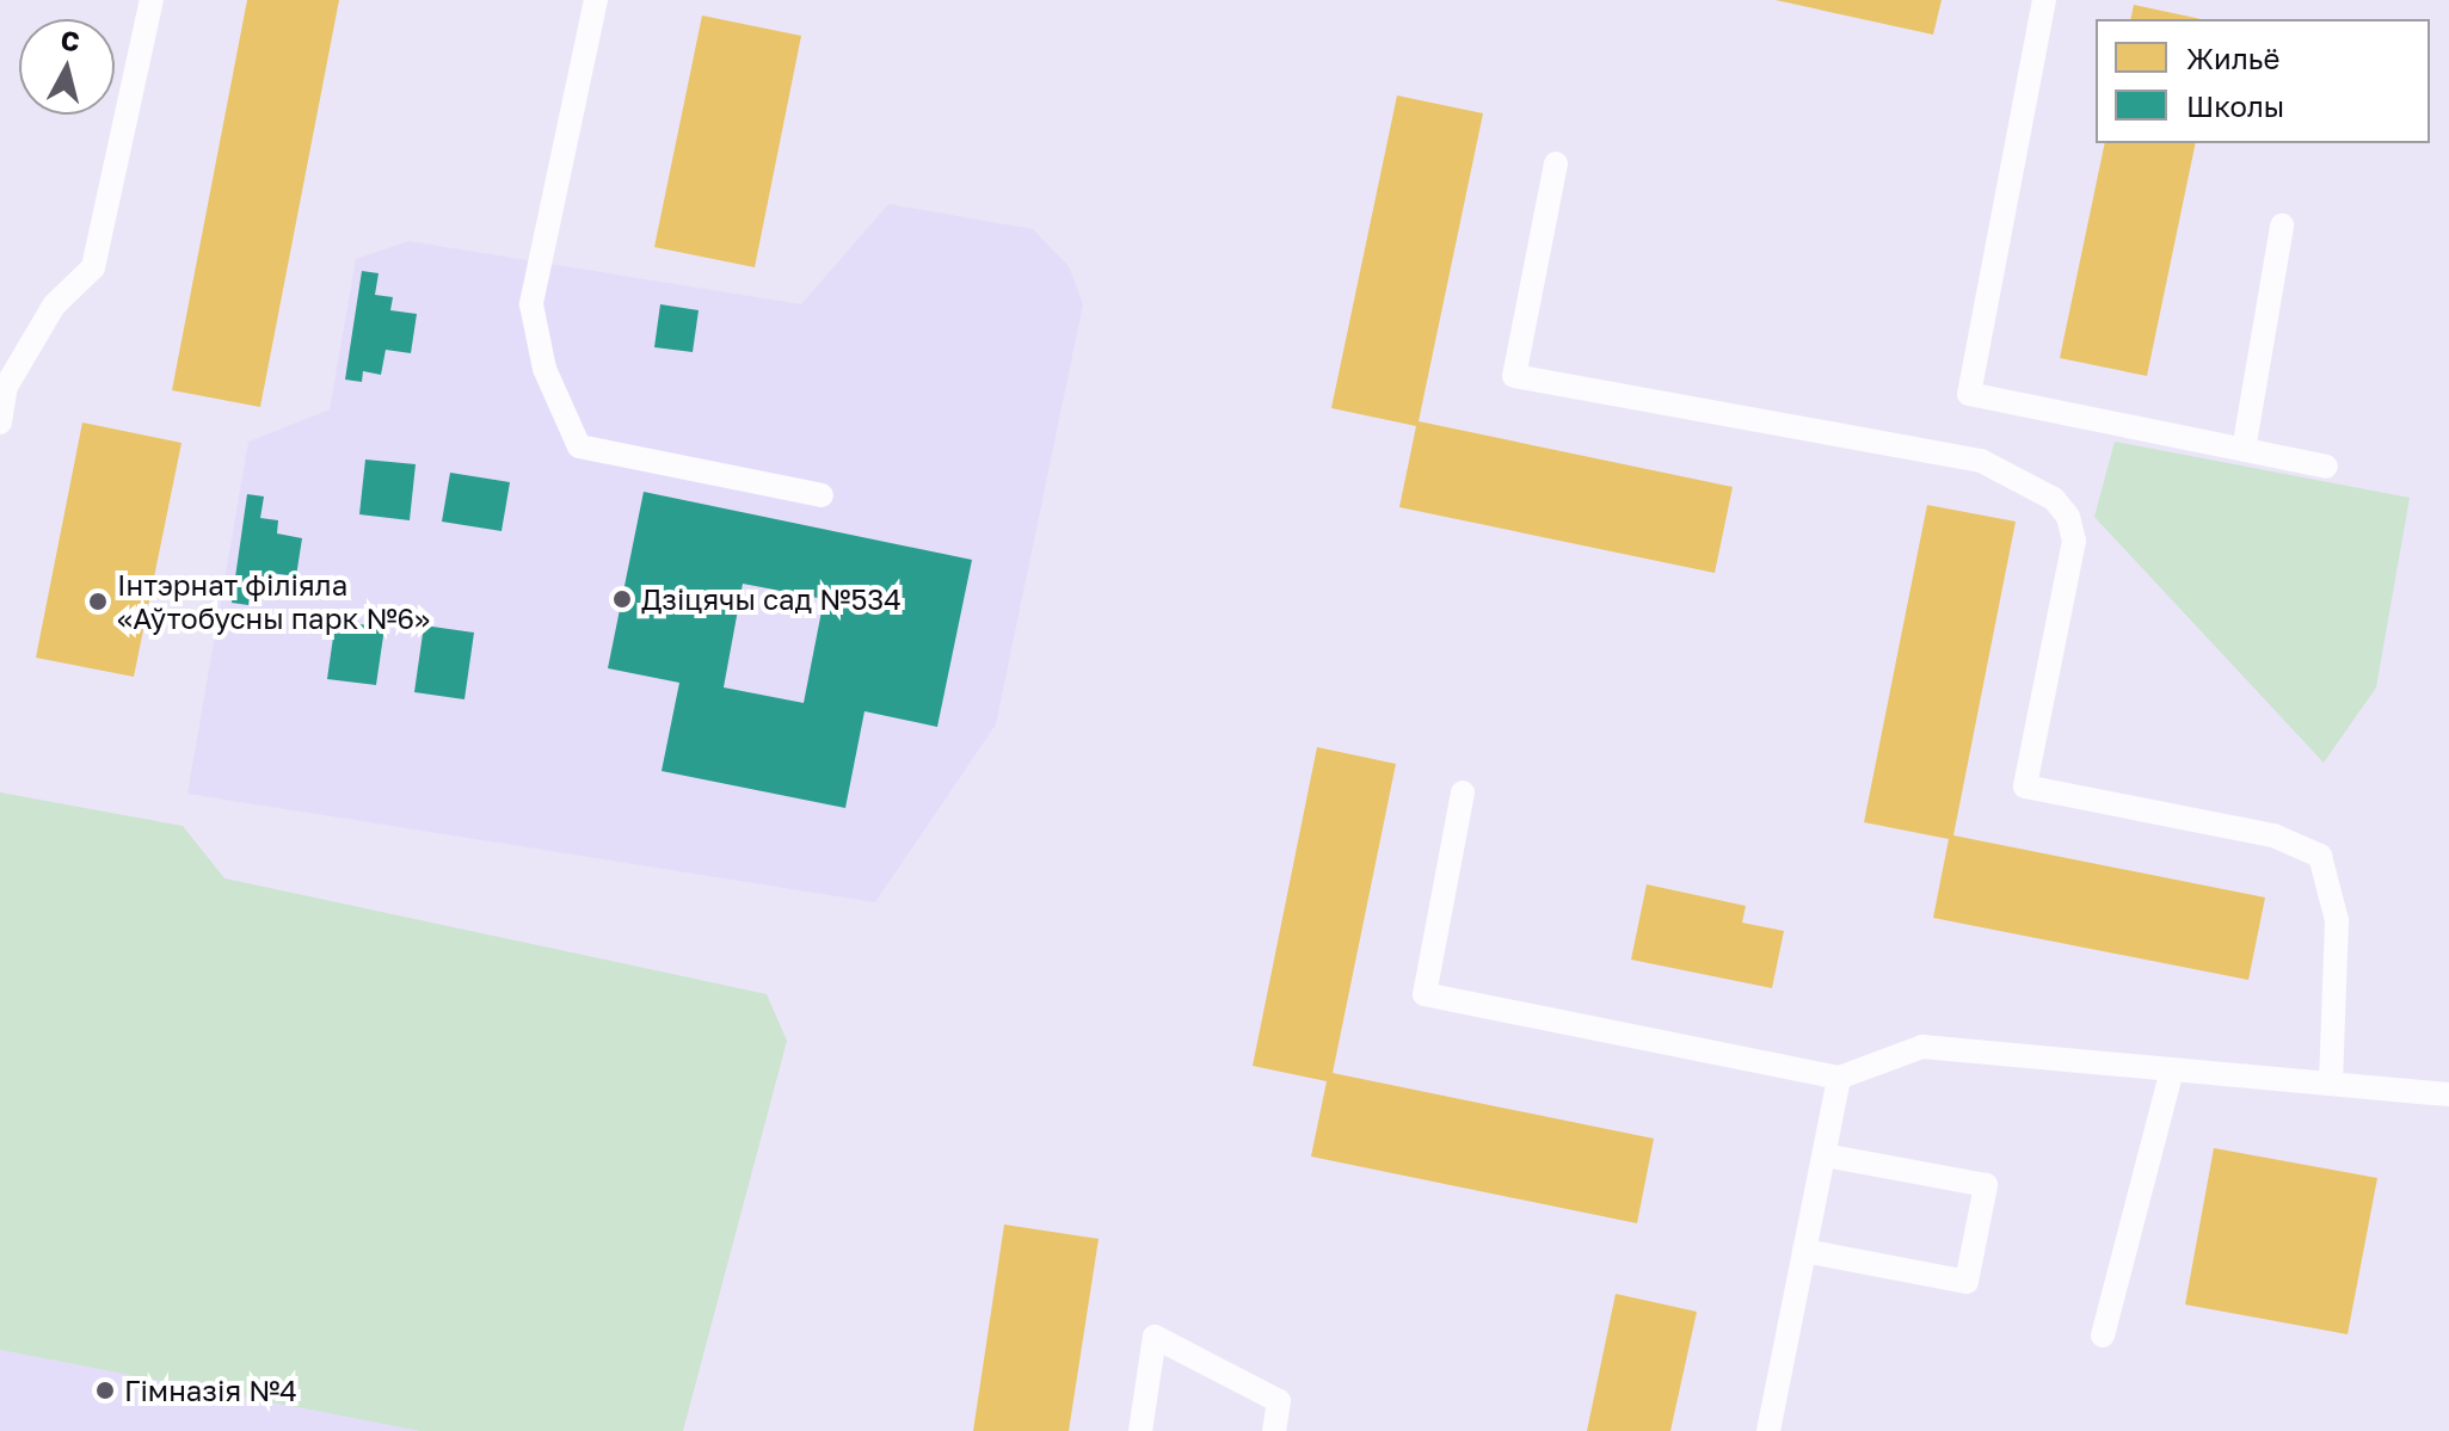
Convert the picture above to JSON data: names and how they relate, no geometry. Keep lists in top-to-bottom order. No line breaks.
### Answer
{"places":["Дзіцячы сад №534","Інтэрнат філіяла «Аўтобусны парк №6»","Гімназія №4"],"legend":["Жильё","Школы"],"north":"top"}
